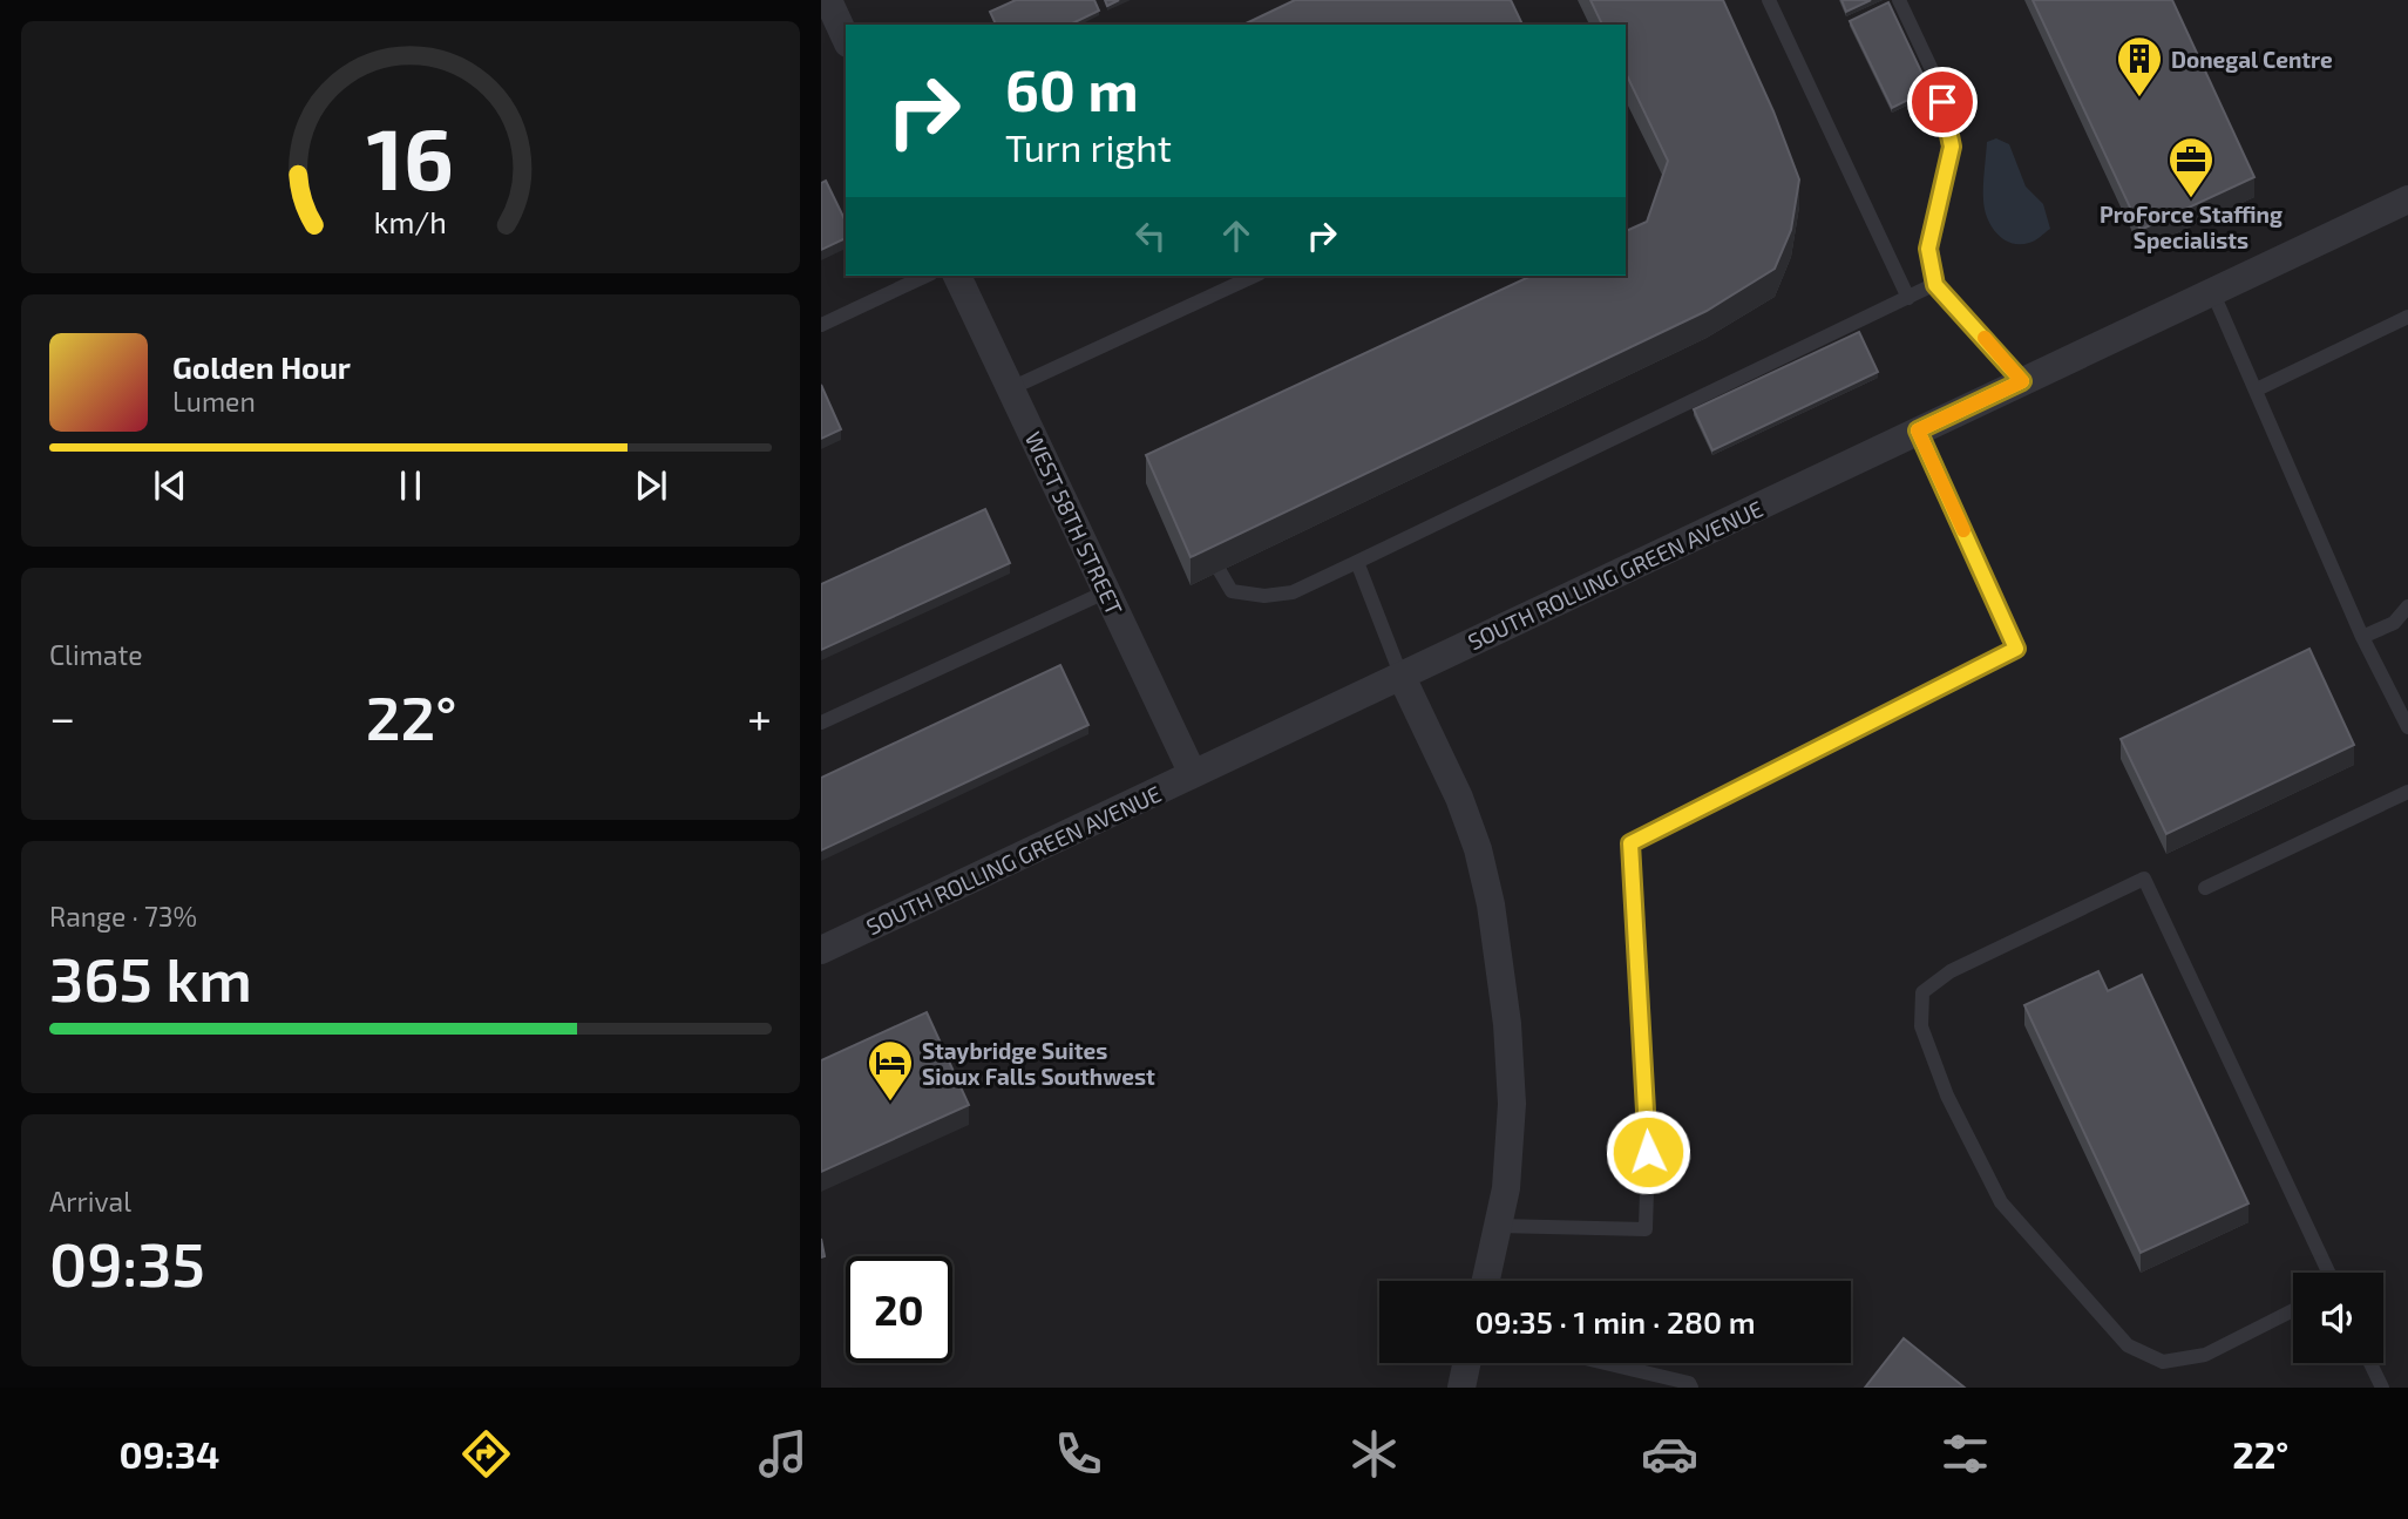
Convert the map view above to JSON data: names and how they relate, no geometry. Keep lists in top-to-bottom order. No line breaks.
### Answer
{"streets":{"street":["WEST 58TH STREET","SOUTH ROLLING GREEN AVENUE"]},"crossings":[["WEST 58TH STREET","SOUTH ROLLING GREEN AVENUE"]],"places":{"building":["Donegal Centre"],"office":["ProForce Staffing Specialists"],"hotel":["Staybridge Suites Sioux Falls Southwest"]},"page":{"turn":["60 m","Turn right"],"song":["Golden Hour","Lumen"],"tile":["Climate",["Range · 73%","365 km"],["Arrival","09:35"]],"heat":["−","22°","+"],"limit":"20","trip":"09:35 · 1 min · 280 m","tabs":["09:34","22°"],"gauge":["16","km/h"]}}
